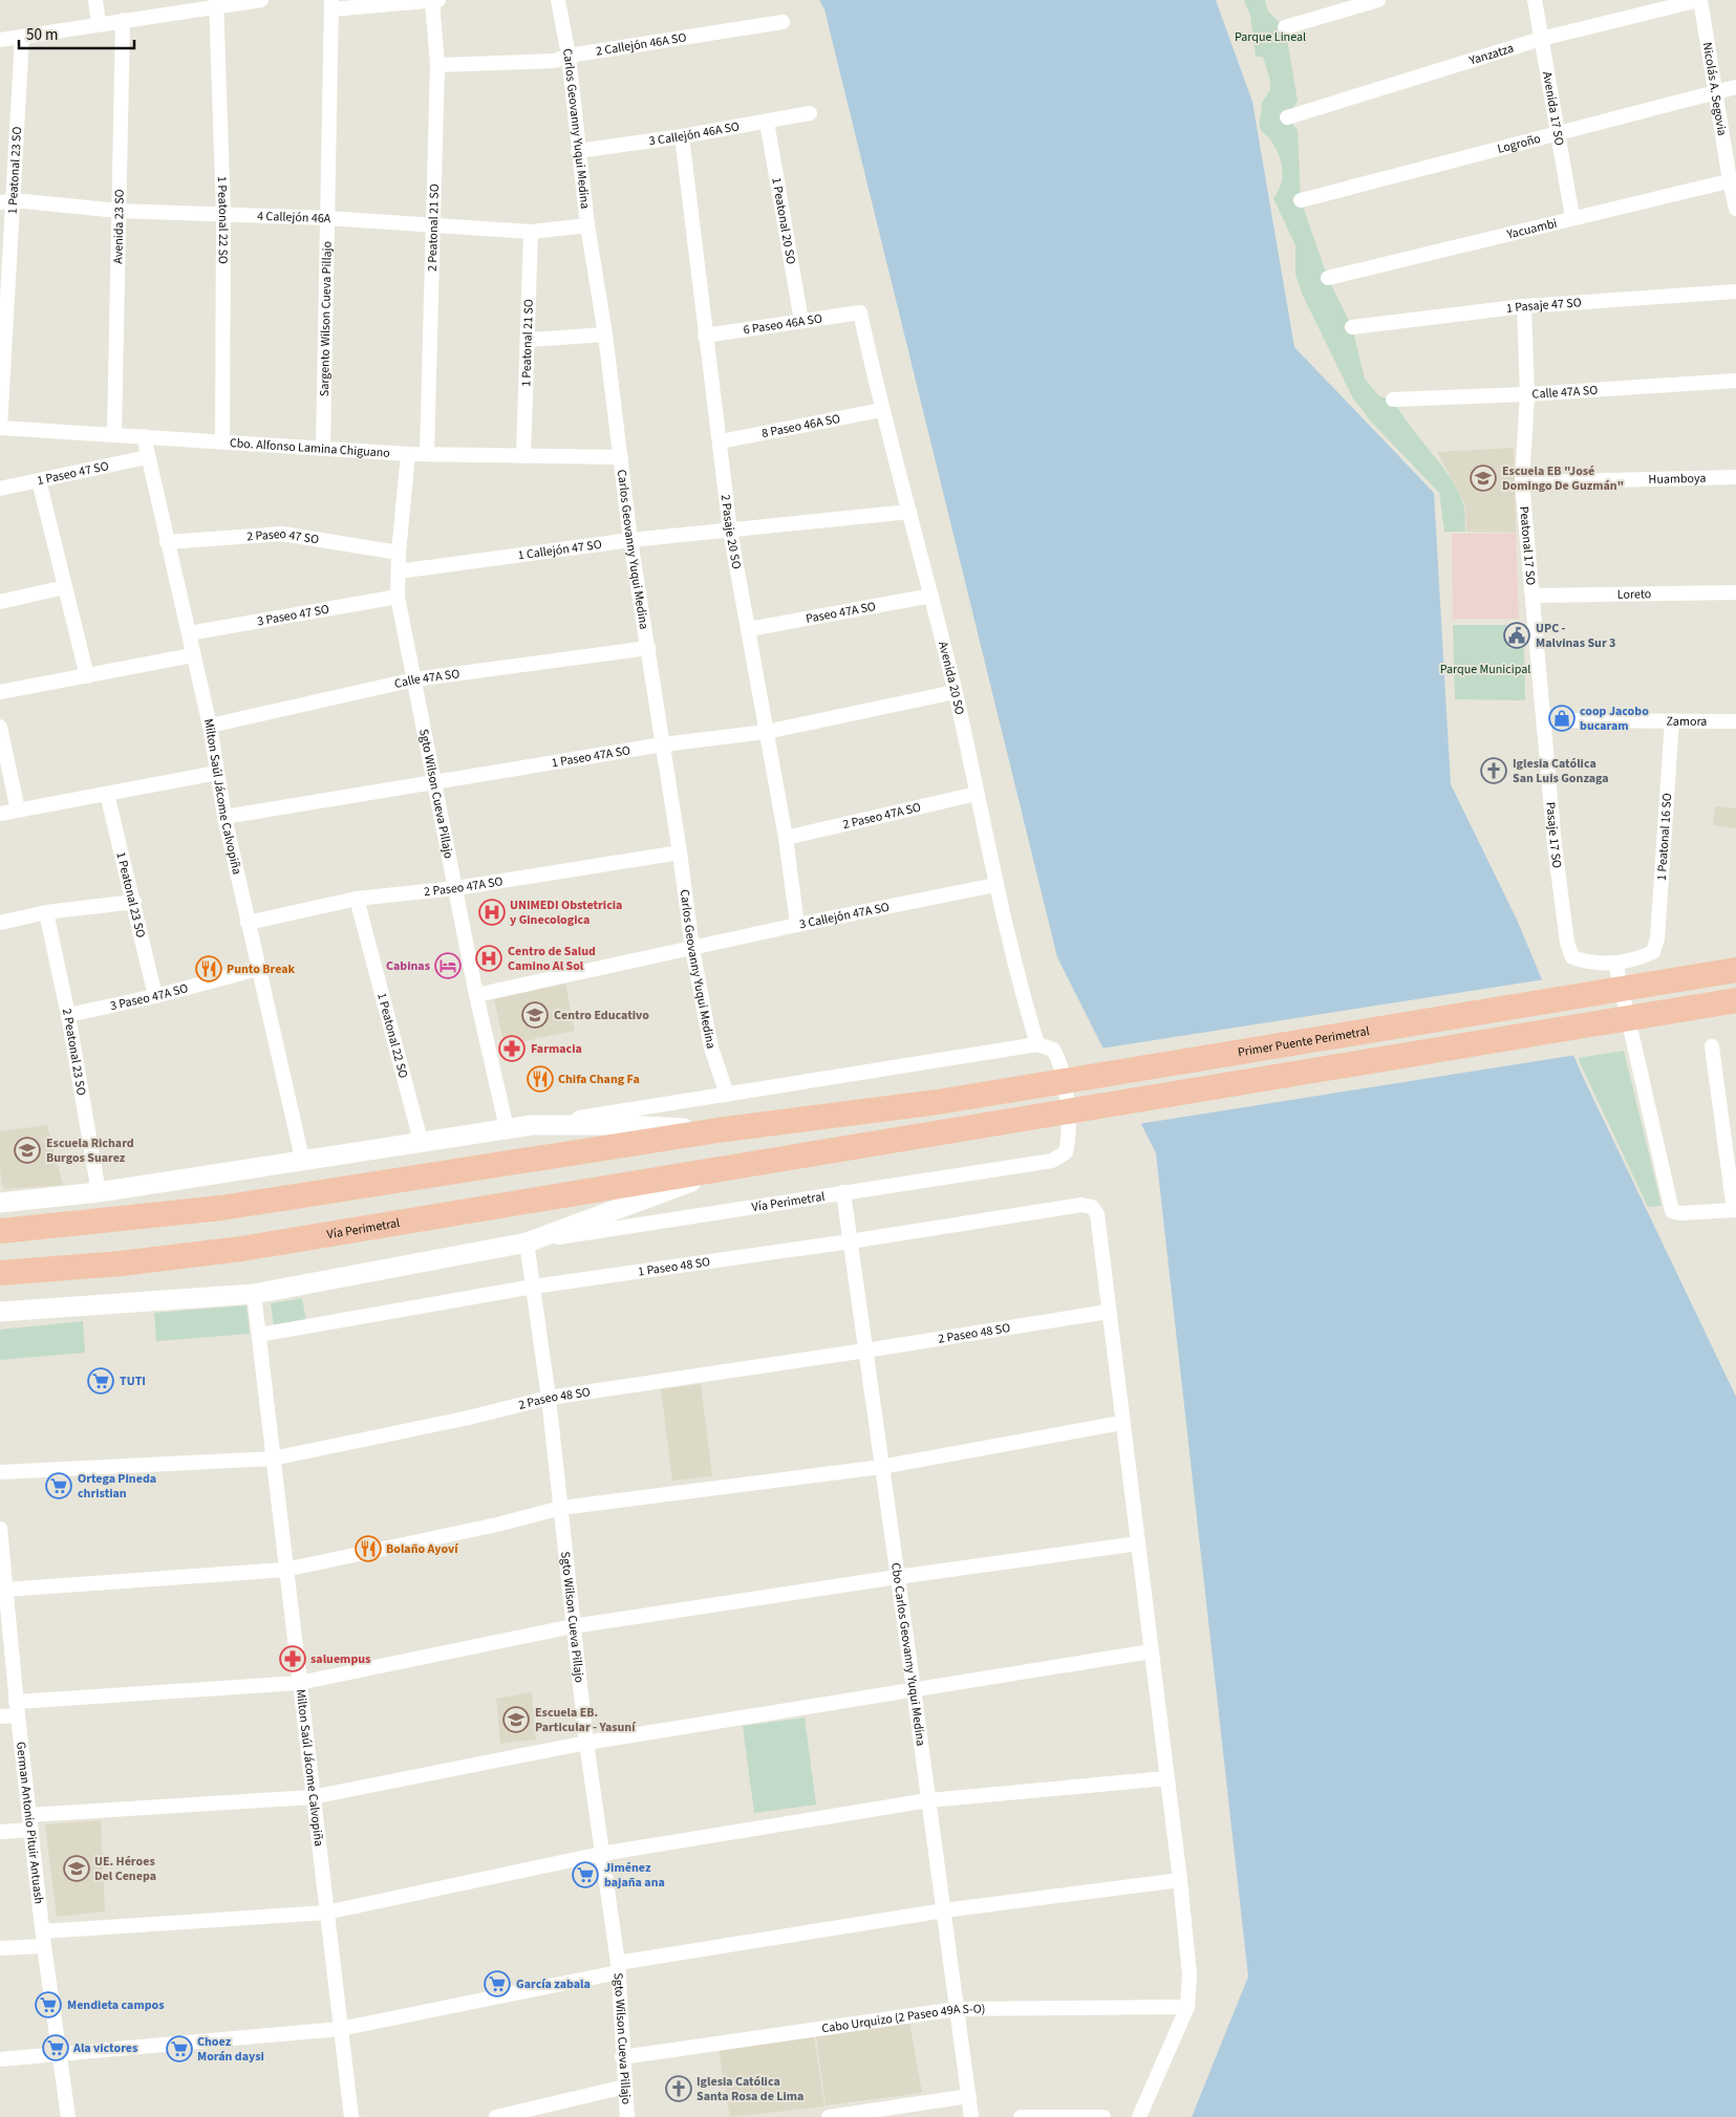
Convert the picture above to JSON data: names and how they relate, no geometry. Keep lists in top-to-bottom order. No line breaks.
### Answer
{"streets":{"highway":["Primer Puente Perimetral","Vía Perimetral"],"street":["2 Callejón 46A SO","Yanzatza","Nicolás A. Segovia","Avenida 17 SO","Carlos Geovanny Yuqui Medina","3 Callejón 46A SO","Logroño","1 Peatonal 23 SO","4 Callejón 46A","1 Peatonal 22 SO","1 Peatonal 20 SO","Avenida 23 SO","2 Peatonal 21 SO","Yacuambi","1 Pasaje 47 SO","Sargento Wilson Cueva Pillajo","6 Paseo 46A SO","1 Peatonal 21 SO","Calle 47A SO","8 Paseo 46A SO","Cbo. Alfonso Lamina Chiguano","1 Paseo 47 SO","Huamboya","2 Pasaje 20 SO","2 Paseo 47 SO","Peatonal 17 SO","1 Callejón 47 SO","Loreto","Paseo 47A SO","3 Paseo 47 SO","Avenida 20 SO","Zamora","1 Paseo 47A SO","Sgto Wilson Cueva Pillajo","Milton Saúl Jácome Calvopiña","2 Paseo 47A SO","Pasaje 17 SO","1 Peatonal 16 SO","3 Callejón 47A SO","3 Paseo 47A SO","2 Peatonal 23 SO","1 Paseo 48 SO","2 Paseo 48 SO","Cbo Carlos Geovanny Yuqui Medina","German Antonio Pituir Antuash","Cabo Urquizo (2 Paseo 49A S-O)"]},"crossings":[["2 Callejón 46A SO","Carlos Geovanny Yuqui Medina"],["2 Callejón 46A SO","2 Peatonal 21 SO"],["Yanzatza","Nicolás A. Segovia"],["Yanzatza","Avenida 17 SO"],["Nicolás A. Segovia","Logroño"],["Nicolás A. Segovia","Yacuambi"],["Avenida 17 SO","Logroño"],["Avenida 17 SO","Yacuambi"],["Carlos Geovanny Yuqui Medina","3 Callejón 46A SO"],["Carlos Geovanny Yuqui Medina","4 Callejón 46A"],["Carlos Geovanny Yuqui Medina","Calle 47A SO"],["Carlos Geovanny Yuqui Medina","Cbo. Alfonso Lamina Chiguano"],["Carlos Geovanny Yuqui Medina","1 Callejón 47 SO"],["Carlos Geovanny Yuqui Medina","1 Paseo 47A SO"],["Carlos Geovanny Yuqui Medina","2 Paseo 47A SO"],["Carlos Geovanny Yuqui Medina","3 Callejón 47A SO"],["3 Callejón 46A SO","1 Peatonal 20 SO"],["3 Callejón 46A SO","2 Pasaje 20 SO"],["1 Peatonal 23 SO","4 Callejón 46A"],["1 Peatonal 23 SO","Cbo. Alfonso Lamina Chiguano"],["1 Peatonal 23 SO","3 Paseo 47A SO"],["4 Callejón 46A","1 Peatonal 22 SO"],["4 Callejón 46A","Avenida 23 SO"],["4 Callejón 46A","2 Peatonal 21 SO"],["4 Callejón 46A","Sargento Wilson Cueva Pillajo"],["4 Callejón 46A","1 Peatonal 21 SO"],["1 Peatonal 22 SO","Cbo. Alfonso Lamina Chiguano"],["1 Peatonal 22 SO","2 Paseo 47A SO"],["1 Peatonal 20 SO","6 Paseo 46A SO"],["Avenida 23 SO","Cbo. Alfonso Lamina Chiguano"],["2 Peatonal 21 SO","Cbo. Alfonso Lamina Chiguano"],["1 Pasaje 47 SO","Peatonal 17 SO"],["Sargento Wilson Cueva Pillajo","Cbo. Alfonso Lamina Chiguano"],["6 Paseo 46A SO","2 Pasaje 20 SO"],["6 Paseo 46A SO","Avenida 20 SO"],["1 Peatonal 21 SO","Cbo. Alfonso Lamina Chiguano"],["Calle 47A SO","Peatonal 17 SO"],["Calle 47A SO","Sgto Wilson Cueva Pillajo"],["Calle 47A SO","Milton Saúl Jácome Calvopiña"],["8 Paseo 46A SO","2 Pasaje 20 SO"],["8 Paseo 46A SO","Avenida 20 SO"],["Cbo. Alfonso Lamina Chiguano","Sgto Wilson Cueva Pillajo"],["Cbo. Alfonso Lamina Chiguano","Milton Saúl Jácome Calvopiña"],["1 Paseo 47 SO","Milton Saúl Jácome Calvopiña"],["Huamboya","Peatonal 17 SO"],["2 Pasaje 20 SO","1 Callejón 47 SO"],["2 Pasaje 20 SO","Paseo 47A SO"],["2 Pasaje 20 SO","1 Paseo 47A SO"],["2 Pasaje 20 SO","2 Paseo 47A SO"],["2 Pasaje 20 SO","3 Callejón 47A SO"],["2 Paseo 47 SO","Sgto Wilson Cueva Pillajo"],["2 Paseo 47 SO","Milton Saúl Jácome Calvopiña"],["Peatonal 17 SO","Loreto"],["Peatonal 17 SO","Pasaje 17 SO"],["1 Callejón 47 SO","Avenida 20 SO"],["1 Callejón 47 SO","Sgto Wilson Cueva Pillajo"],["Loreto","Pasaje 17 SO"],["Paseo 47A SO","Avenida 20 SO"],["3 Paseo 47 SO","Sgto Wilson Cueva Pillajo"],["3 Paseo 47 SO","Milton Saúl Jácome Calvopiña"],["Avenida 20 SO","1 Paseo 47A SO"],["Avenida 20 SO","2 Paseo 47A SO"],["Avenida 20 SO","3 Callejón 47A SO"],["Avenida 20 SO","Vía Perimetral"],["Zamora","Pasaje 17 SO"],["Zamora","1 Peatonal 16 SO"],["1 Paseo 47A SO","Sgto Wilson Cueva Pillajo"],["1 Paseo 47A SO","Milton Saúl Jácome Calvopiña"],["Sgto Wilson Cueva Pillajo","2 Paseo 47A SO"],["Sgto Wilson Cueva Pillajo","Vía Perimetral"],["Sgto Wilson Cueva Pillajo","1 Paseo 48 SO"],["Sgto Wilson Cueva Pillajo","2 Paseo 48 SO"],["Sgto Wilson Cueva Pillajo","Cabo Urquizo (2 Paseo 49A S-O)"],["Milton Saúl Jácome Calvopiña","2 Paseo 47A SO"],["Milton Saúl Jácome Calvopiña","3 Paseo 47A SO"],["Milton Saúl Jácome Calvopiña","Vía Perimetral"],["Milton Saúl Jácome Calvopiña","1 Paseo 48 SO"],["Milton Saúl Jácome Calvopiña","2 Paseo 48 SO"],["Pasaje 17 SO","1 Peatonal 16 SO"],["3 Paseo 47A SO","2 Peatonal 23 SO"],["Vía Perimetral","Cbo Carlos Geovanny Yuqui Medina"],["1 Paseo 48 SO","2 Paseo 48 SO"],["1 Paseo 48 SO","Cbo Carlos Geovanny Yuqui Medina"],["2 Paseo 48 SO","Cbo Carlos Geovanny Yuqui Medina"],["Cbo Carlos Geovanny Yuqui Medina","Cabo Urquizo (2 Paseo 49A S-O)"]],"parks":["Parque Lineal","Parque Municipal"],"places":{"school or university":["Escuela EB \"José Domingo De Guzmán\"","Centro Educativo","Escuela Richard Burgos Suarez","Escuela EB. Particular - Yasuní","UE. Héroes Del Cenepa"],"public building":["UPC - Malvinas Sur 3"],"shop":["coop Jacobo bucaram"],"church":["Iglesia Católica San Luis Gonzaga","Iglesia Católica Santa Rosa de Lima"],"hospital":["UNIMEDI Obstetricia y Ginecologica","Centro de Salud Camino Al Sol"],"hotel":["Cabinas"],"restaurant":["Punto Break","Chifa Chang Fa","Bolaño Ayoví"],"pharmacy":["Farmacia","saluempus"],"supermarket":["TUTI","Ortega Pineda christian","Jiménez bajaña ana","García zabala","Mendieta campos","Ala victores","Choez Morán daysi"]},"scale_bar":"50 m"}
